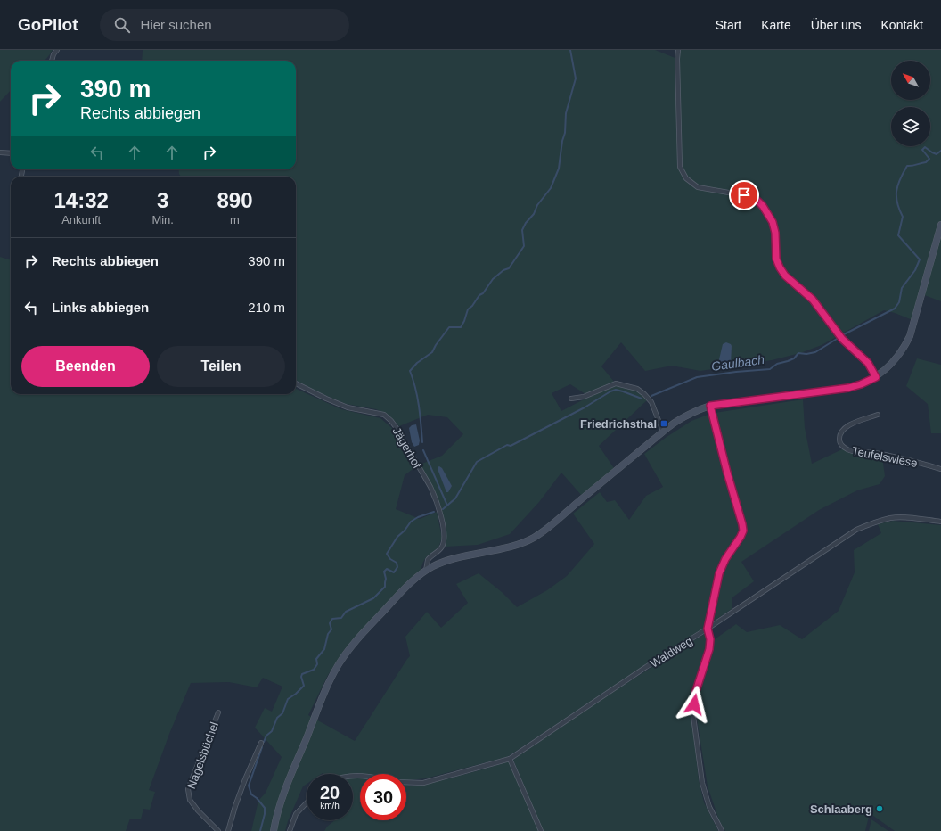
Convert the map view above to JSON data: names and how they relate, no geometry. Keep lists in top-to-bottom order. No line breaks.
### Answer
{"streets":{"street":["Jägerhof","Teufelswiese","Waldweg","Nagelsbüchel"]},"water":["Gaulbach"],"places":{"transit":["Friedrichsthal"],"other":["Schlaaberg"]},"north":"top left","page":{"header":"GoPilot","search":"Hier suchen","nav":["Start","Karte","Über uns","Kontakt"],"turn":["390 m","Rechts abbiegen"],"eta":["14:32","Ankunft","3","Min.","890","m"],"list":[{"name":"Rechts abbiegen","value":"390 m"},{"name":"Links abbiegen","value":"210 m"}],"buttons":["Beenden","Teilen"],"speed":"20 km/h","limit":"30"}}
